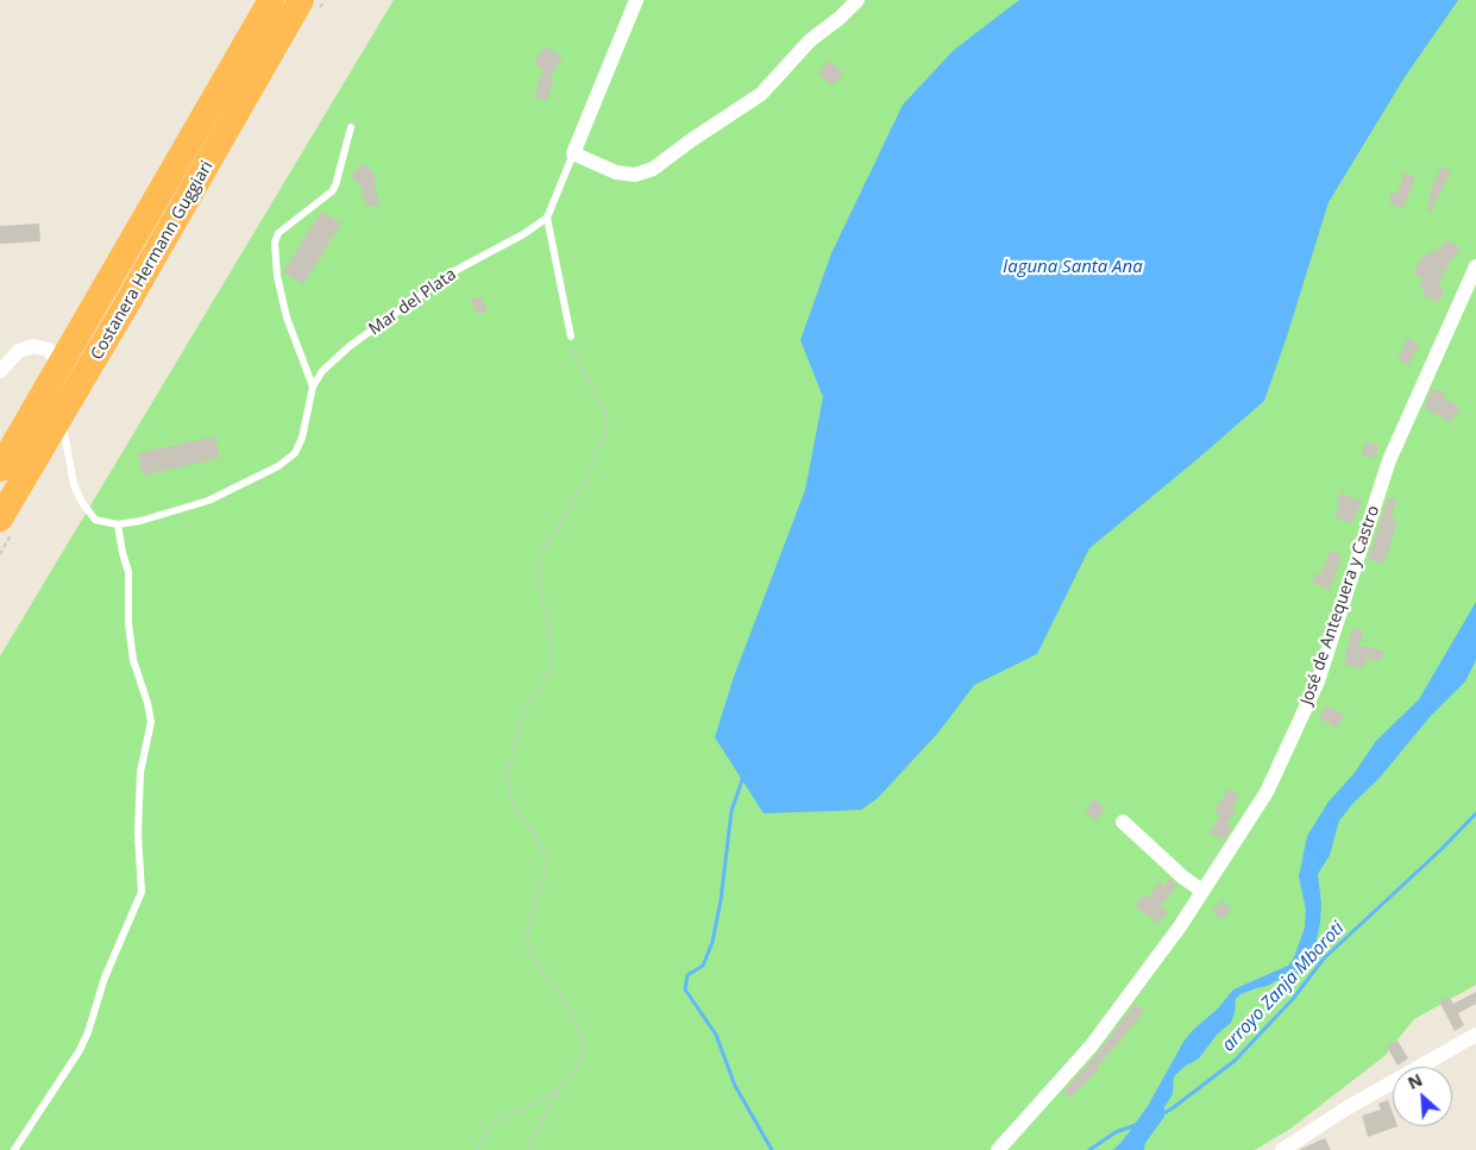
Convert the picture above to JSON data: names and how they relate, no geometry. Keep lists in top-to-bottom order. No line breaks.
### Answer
{"streets":{"highway":["Costanera Hermann Guggiari"],"street":["José de Antequera y Castro"],"lane":["Mar del Plata"]},"water":["laguna Santa Ana","arroyo Zanja Mboroti"],"north":"top left"}
